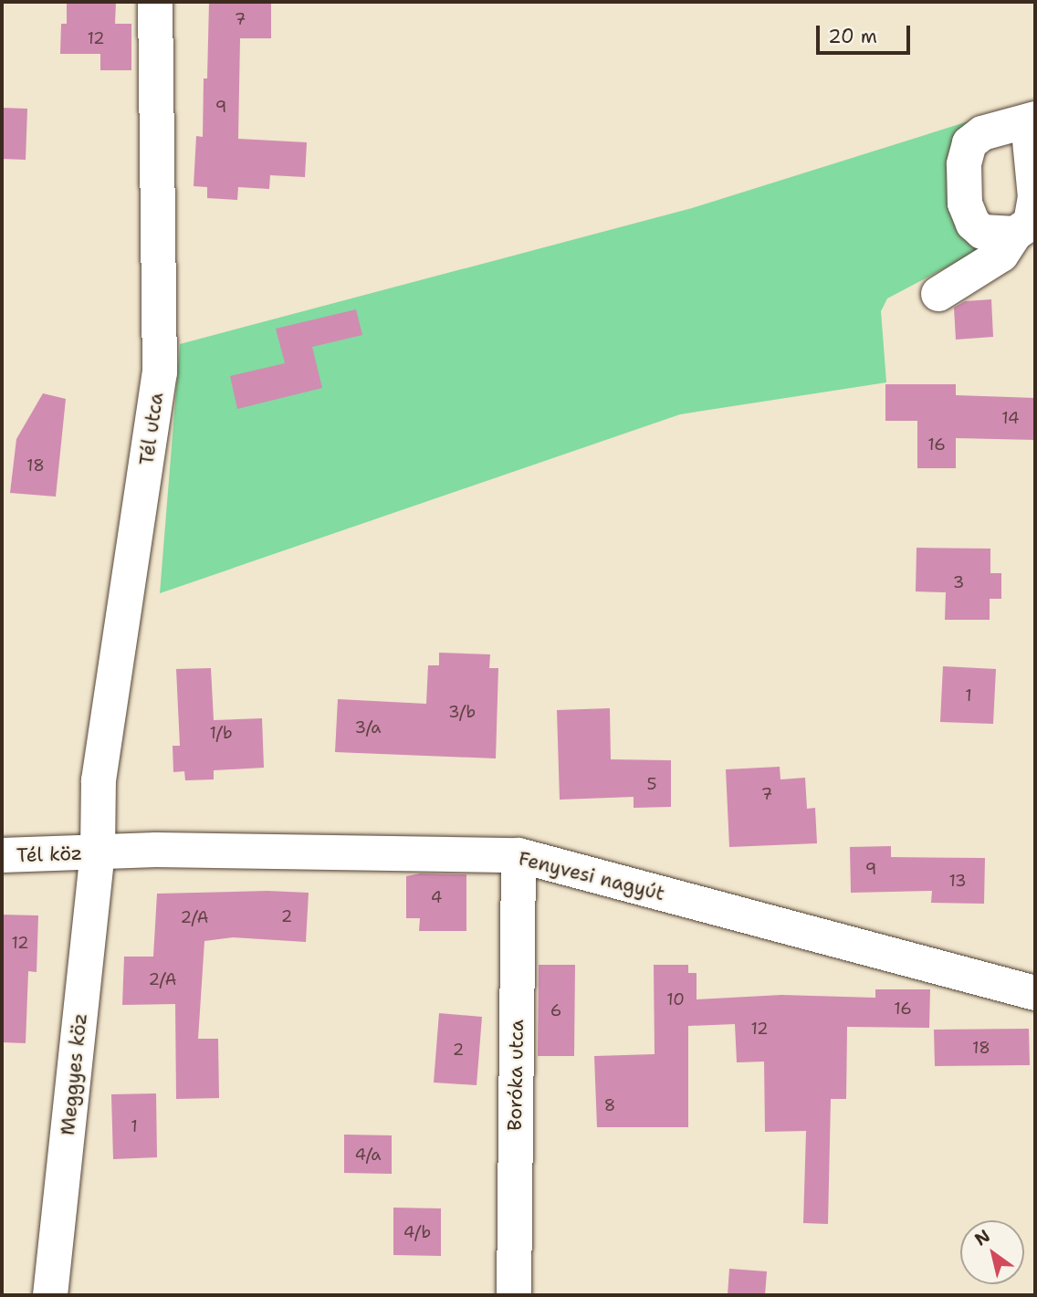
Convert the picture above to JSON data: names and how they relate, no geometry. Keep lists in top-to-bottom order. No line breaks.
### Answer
{"streets":{"street":["Tél utca","Tél köz","Fenyvesi nagyút","Meggyes köz","Boróka utca"]},"crossings":[["Tél utca","Tél köz"],["Tél utca","Fenyvesi nagyút"],["Tél utca","Meggyes köz"],["Tél köz","Fenyvesi nagyút"],["Tél köz","Meggyes köz"],["Fenyvesi nagyút","Meggyes köz"],["Fenyvesi nagyút","Boróka utca"]],"house_numbers":["7","12","9","14","16","18","3","1","3/b","3/a","1/b","5","7","9","13","4","2","2/A","12","2/A","10","16","6","12","18","2","8","1","4/a","4/b"],"scale_bar":"20 m","north":"top left"}
